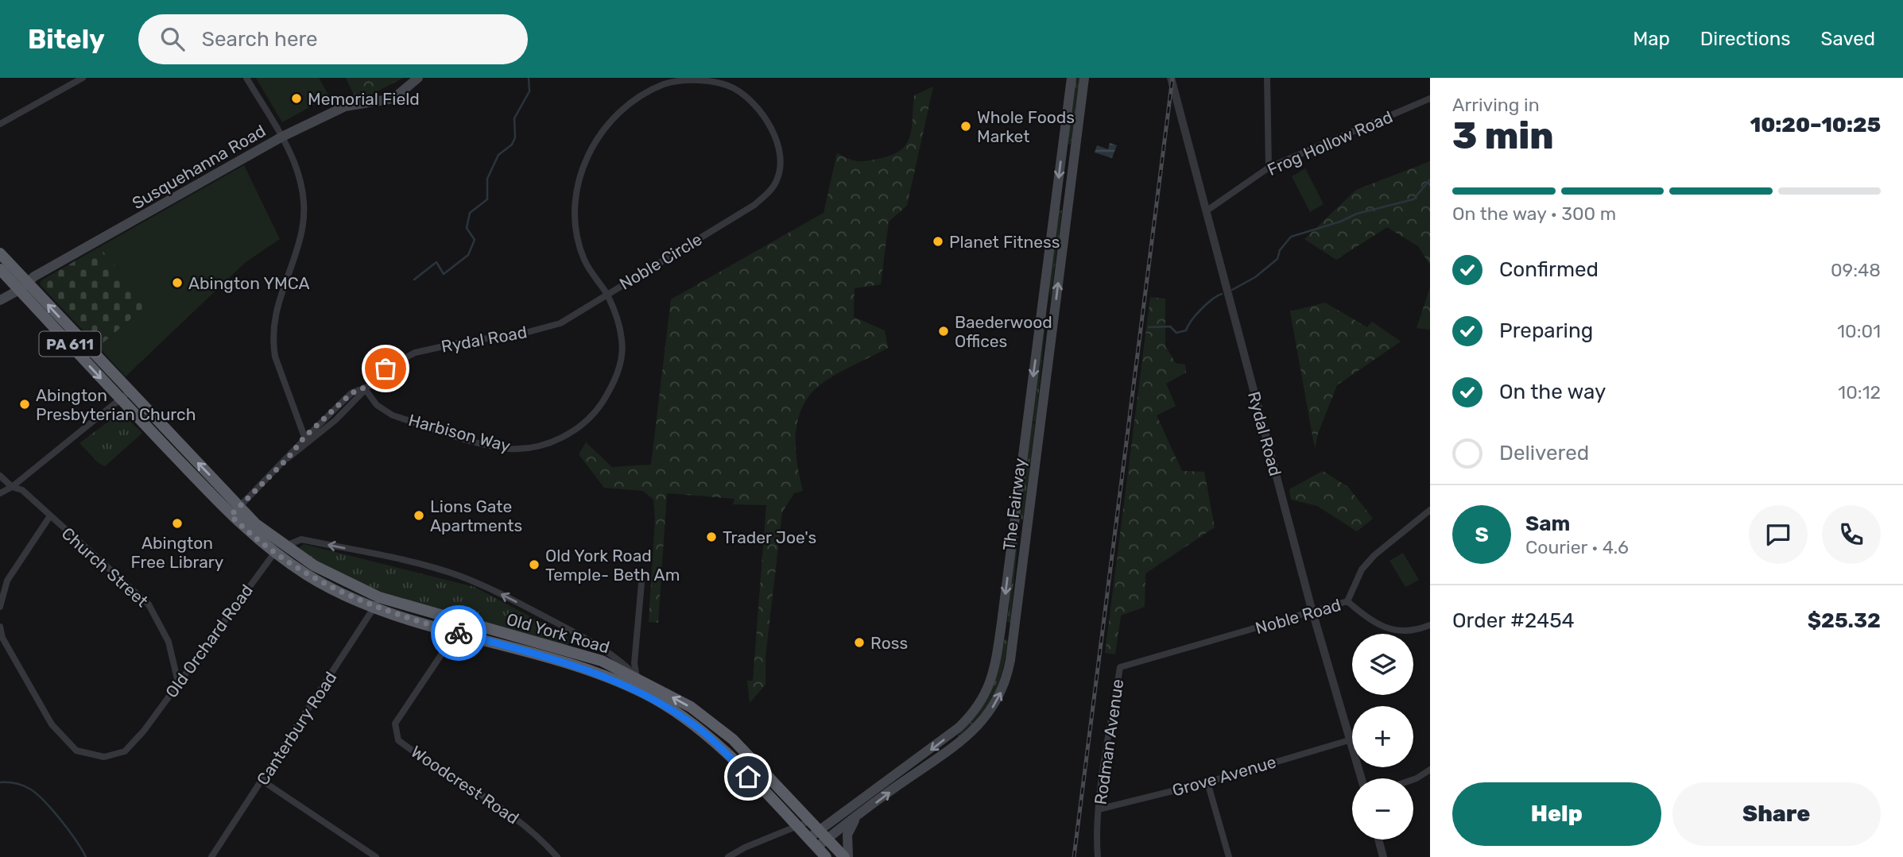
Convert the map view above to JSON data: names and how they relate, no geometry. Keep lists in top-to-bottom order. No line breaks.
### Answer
{"streets":{"highway":["PA 611","Old York Road"],"main road":["Susquehanna Road","The Fairway"],"street":["Frog Hollow Road","Noble Circle","Rydal Road","Harbison Way","Church Street","Noble Road","Old Orchard Road","Canterbury Road","Rodman Avenue","Grove Avenue","Woodcrest Road"]},"crossings":[["Frog Hollow Road","Rydal Road"],["Susquehanna Road","Old York Road"],["Noble Circle","Rydal Road"],["Noble Circle","Harbison Way"],["Rydal Road","Harbison Way"],["Rydal Road","Noble Road"],["Rydal Road","Old York Road"],["Rydal Road","Grove Avenue"],["The Fairway","Old York Road"],["Church Street","Old Orchard Road"],["Noble Road","Rodman Avenue"],["Old York Road","Old Orchard Road"],["Old York Road","Canterbury Road"],["Old York Road","Woodcrest Road"],["Rodman Avenue","Grove Avenue"]],"places":["Memorial Field","Whole Foods Market","Planet Fitness","Abington YMCA","Baederwood Offices","Abington Presbyterian Church","Lions Gate Apartments","Abington Free Library","Trader Joe's","Old York Road Temple- Beth Am","Ross"],"page":{"header":"Bitely","search":"Search here","nav":["Map","Directions","Saved"],"heading":["3 min","Arriving in","10:20–10:25"],"panel":["Sam","Courier · 4.6","Order #2454","$25.32"],"bar":"On the way · 300 m","list":[["Confirmed","09:48"],["Preparing","10:01"],["On the way","10:12"],"Delivered"],"round":"S","map_buttons":["+","−"],"buttons":["Help","Share"]}}
